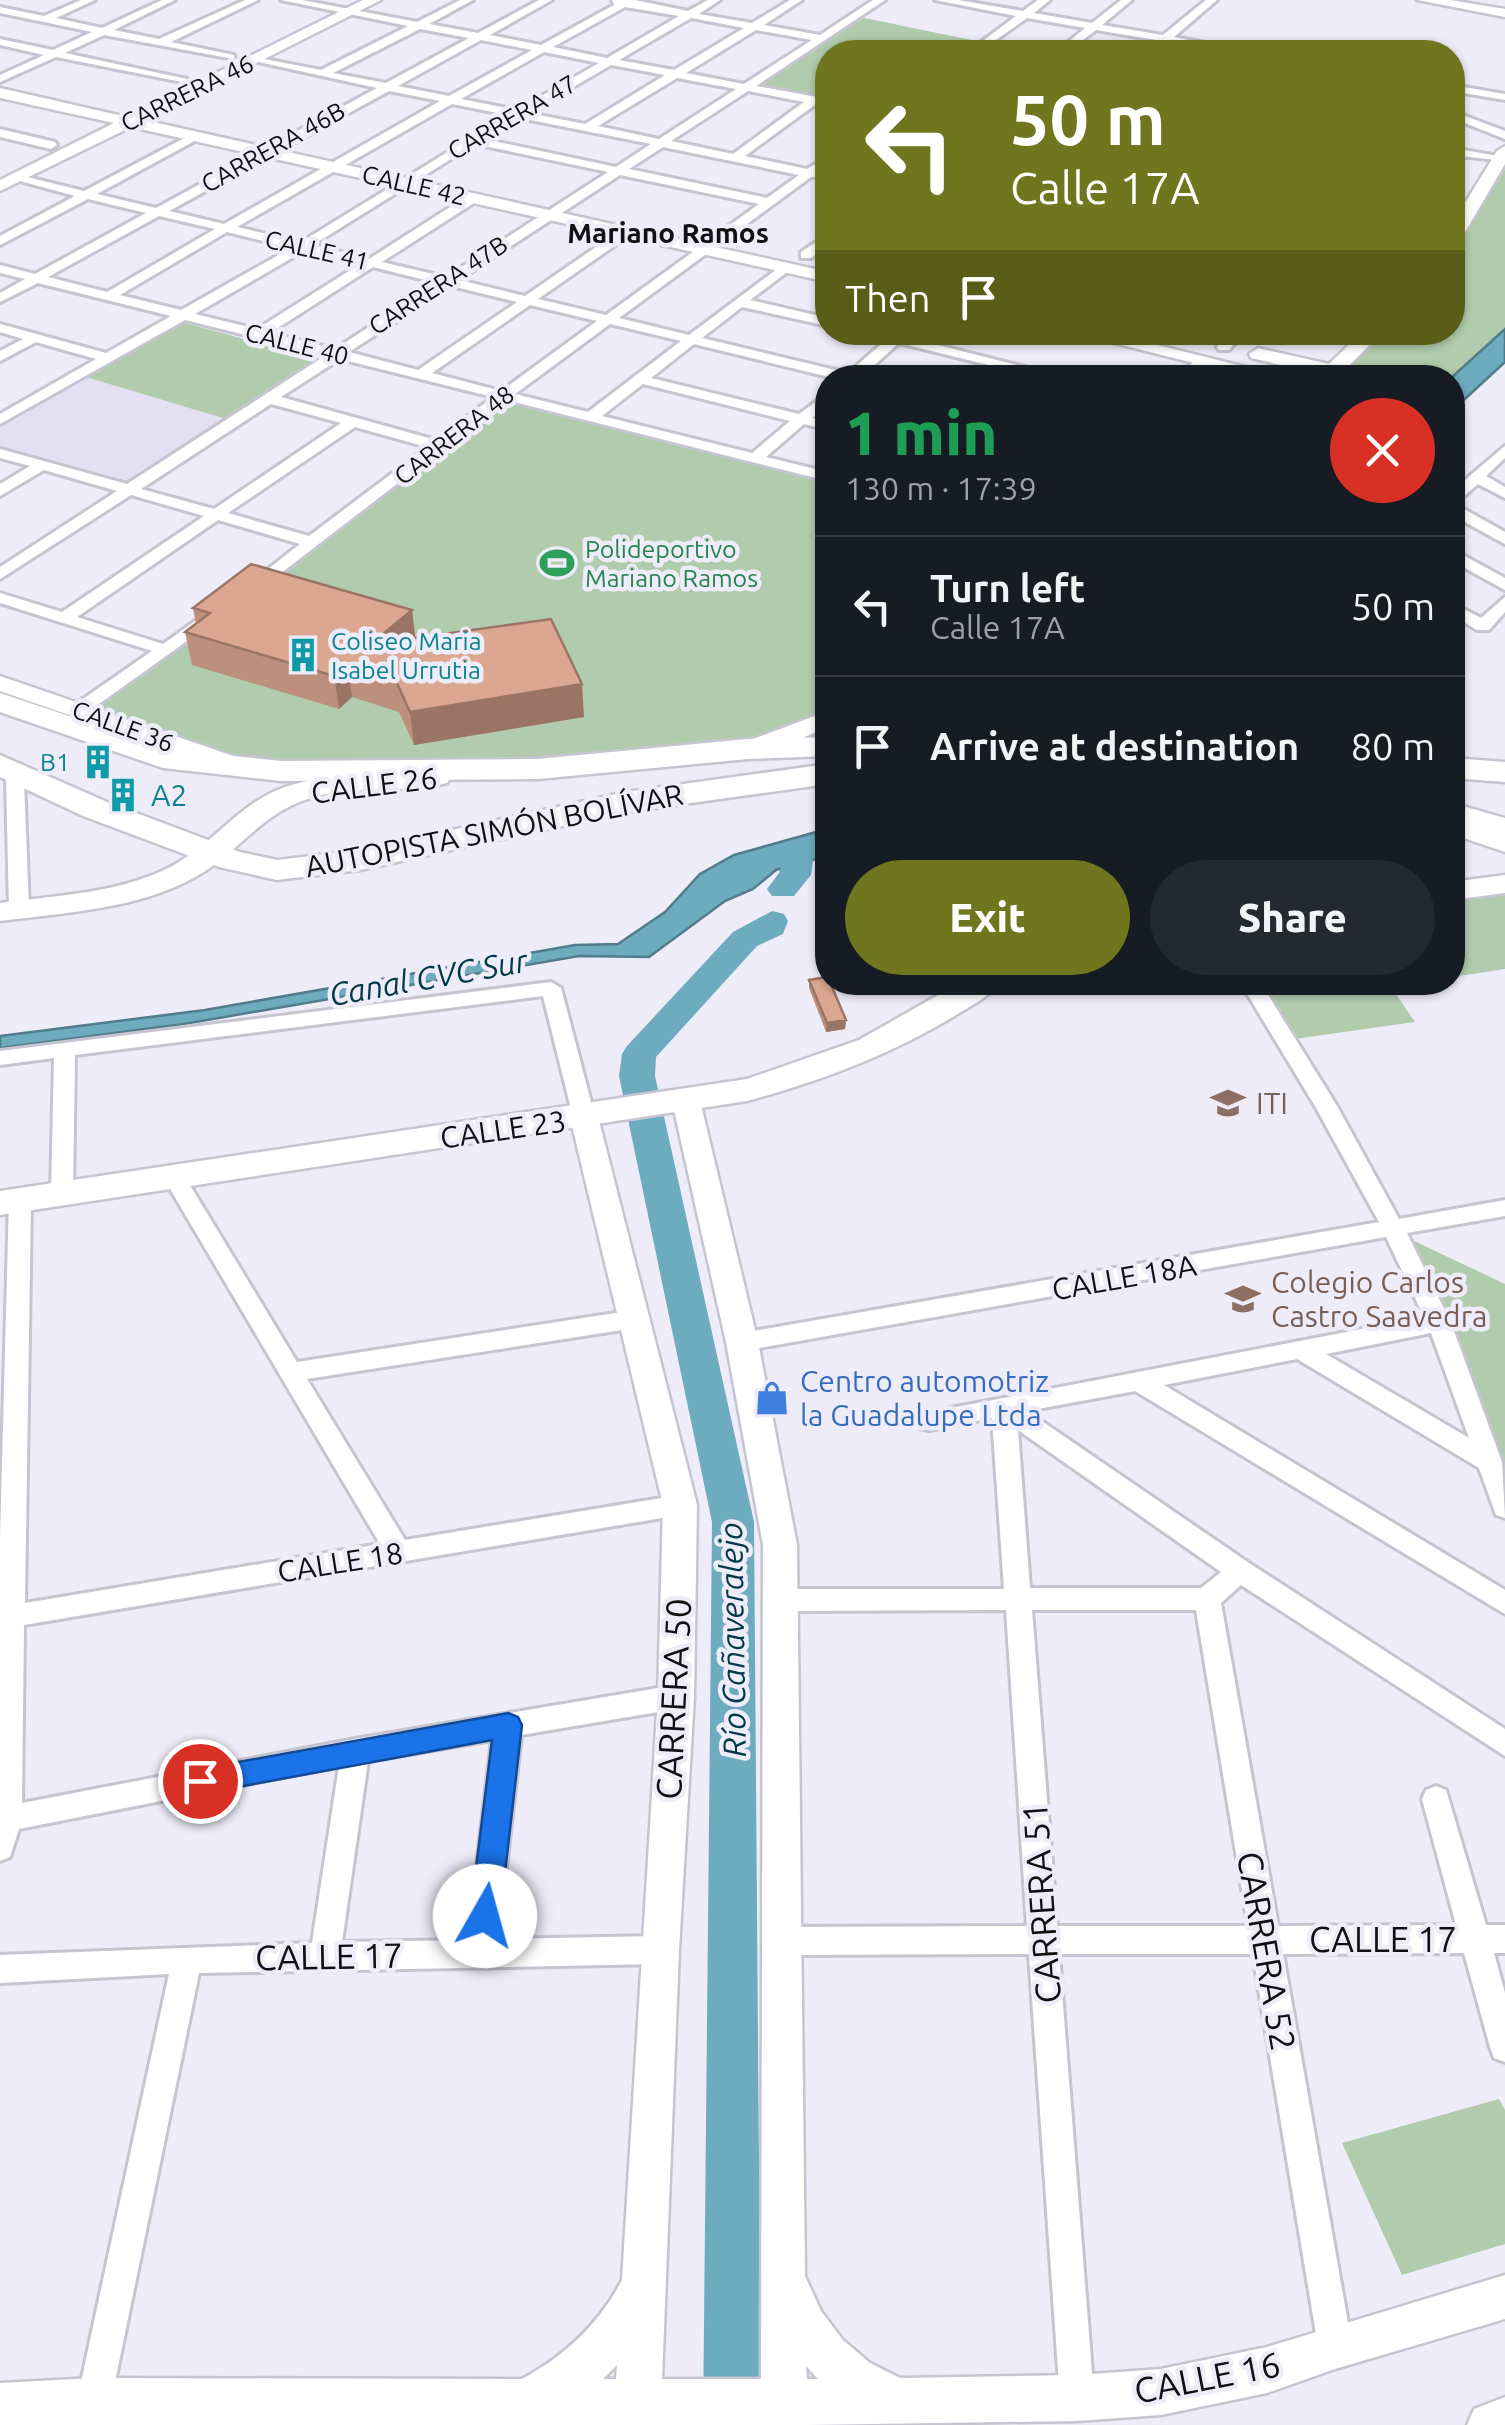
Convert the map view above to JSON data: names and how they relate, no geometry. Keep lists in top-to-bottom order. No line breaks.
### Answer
{"streets":{"highway":["AUTOPISTA SIMÓN BOLÍVAR"],"main road":["CALLE 26","CALLE 23"],"street":["CARRERA 46","CARRERA 47","CARRERA 46B","CALLE 42","CALLE 41","CARRERA 47B","CALLE 40","CARRERA 48","CALLE 36","CALLE 18A","CALLE 18","CARRERA 50","CARRERA 51","CALLE 17","CARRERA 52","CALLE 16"]},"crossings":[["CARRERA 46","CALLE 42"],["CARRERA 46","CALLE 41"],["CARRERA 47","CALLE 42"],["CARRERA 47","CALLE 41"],["CARRERA 47","CALLE 40"],["CARRERA 46B","CALLE 42"],["CARRERA 46B","CALLE 41"],["CARRERA 46B","CALLE 40"],["CALLE 42","CARRERA 47B"],["CALLE 42","CARRERA 48"],["CALLE 41","CARRERA 47B"],["CALLE 41","CARRERA 48"],["CARRERA 47B","CALLE 40"],["CALLE 40","CARRERA 48"],["CARRERA 48","CALLE 36"],["CALLE 36","AUTOPISTA SIMÓN BOLÍVAR"],["CALLE 26","AUTOPISTA SIMÓN BOLÍVAR"],["CALLE 23","CARRERA 50"],["CALLE 18","CARRERA 50"],["CARRERA 50","CALLE 17"],["CARRERA 50","CALLE 16"],["CARRERA 51","CALLE 17"],["CARRERA 51","CALLE 16"],["CALLE 17","CARRERA 52"],["CARRERA 52","CALLE 16"]],"districts":["Mariano Ramos"],"water":["Canal CVC Sur","Río Cañaveralejo"],"places":{"sports":["Polideportivo Mariano Ramos"],"building":["Coliseo Maria Isabel Urrutia","B1","A2"],"school or university":["ITI","Colegio Carlos Castro Saavedra"],"shop":["Centro automotriz la Guadalupe Ltda"]},"page":{"turn":["50 m","Calle 17A"],"then":"Then","heading":["1 min","130 m · 17:39"],"list":[{"name":"Turn left","note":"Calle 17A","value":"50 m"},{"name":"Arrive at destination","value":"80 m"}],"buttons":["Exit","Share"]}}
